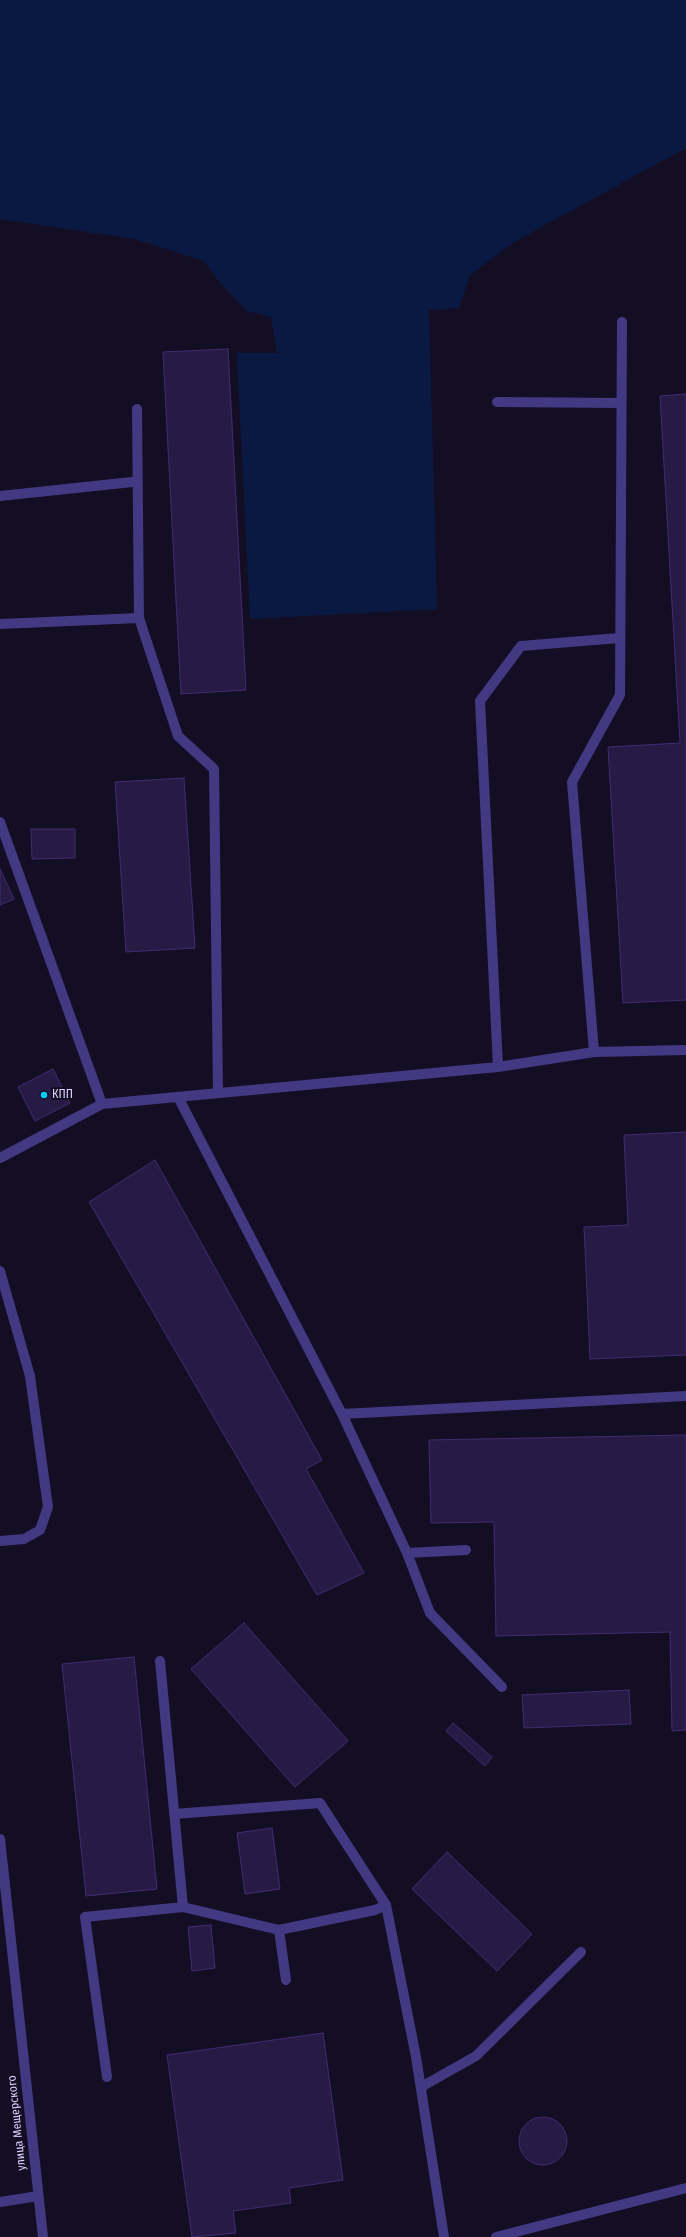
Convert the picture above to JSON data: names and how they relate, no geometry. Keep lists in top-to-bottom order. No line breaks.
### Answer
{"streets":{"street":["улица Мещерского"]},"places":["КПП"]}
